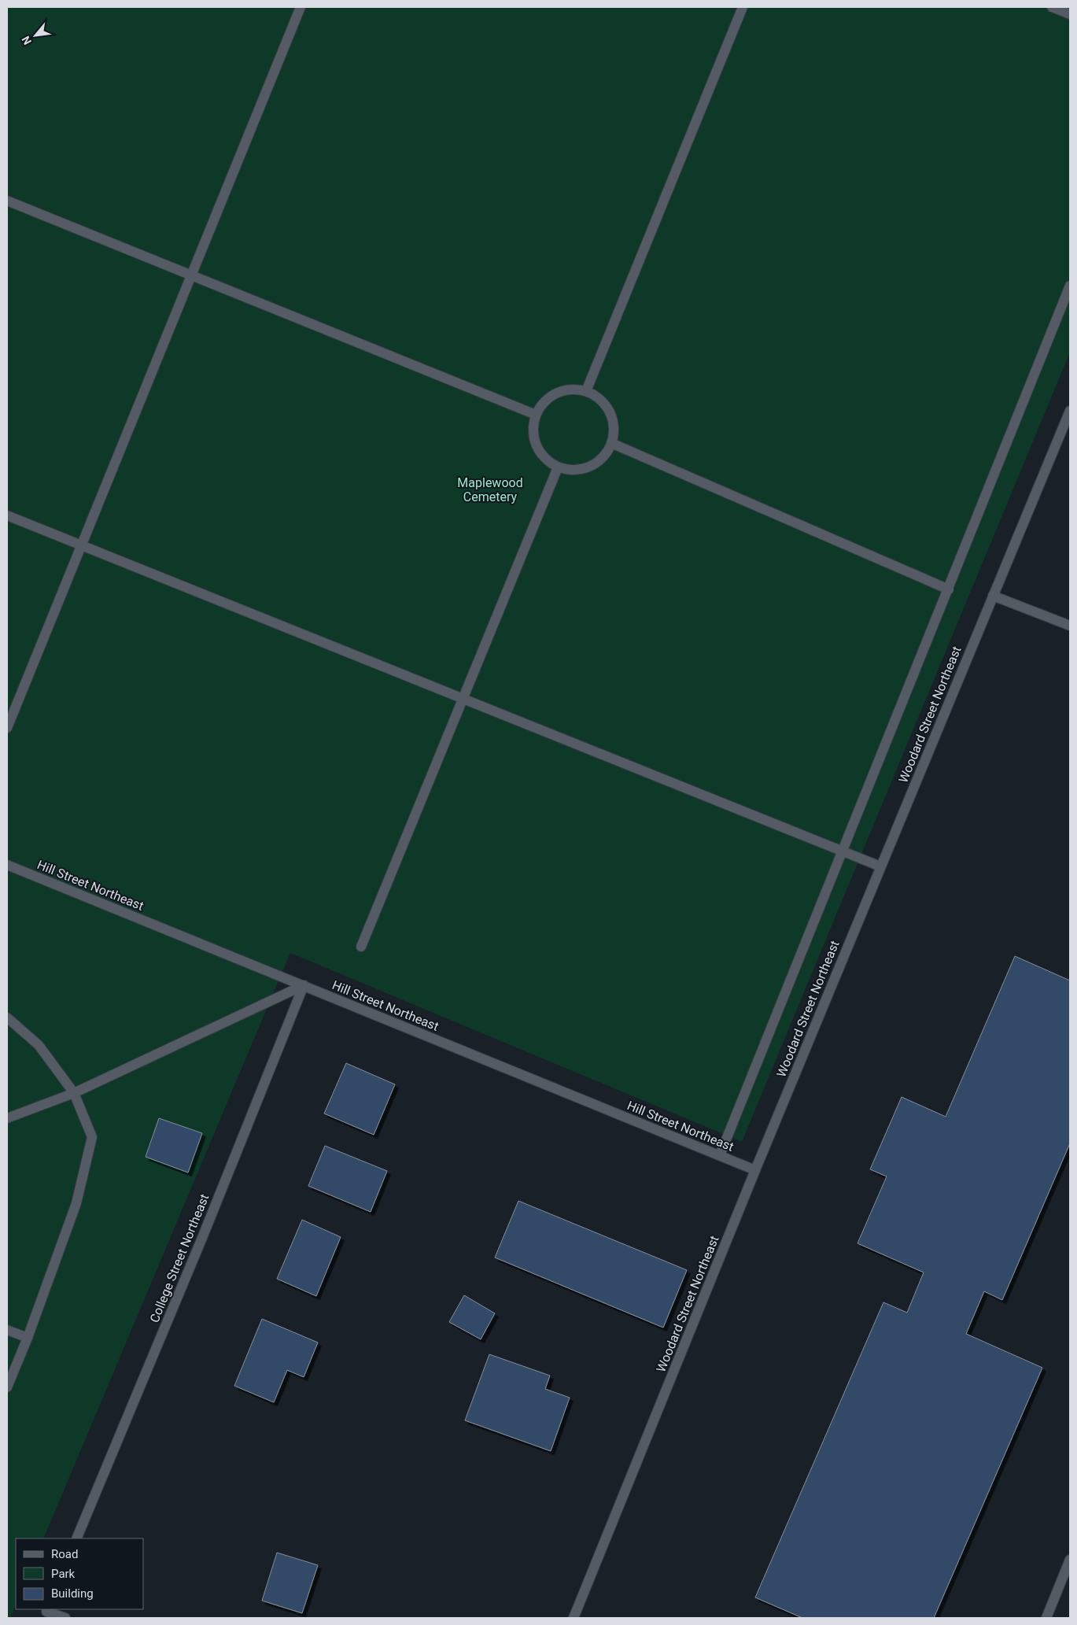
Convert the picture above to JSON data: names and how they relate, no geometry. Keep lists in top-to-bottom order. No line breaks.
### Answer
{"streets":{"street":["Woodard Street Northeast","Hill Street Northeast","College Street Northeast"]},"crossings":[["Woodard Street Northeast","Hill Street Northeast"],["Hill Street Northeast","College Street Northeast"]],"parks":["Maplewood Cemetery"],"legend":["Road","Park","Building"],"north":"bottom left"}
